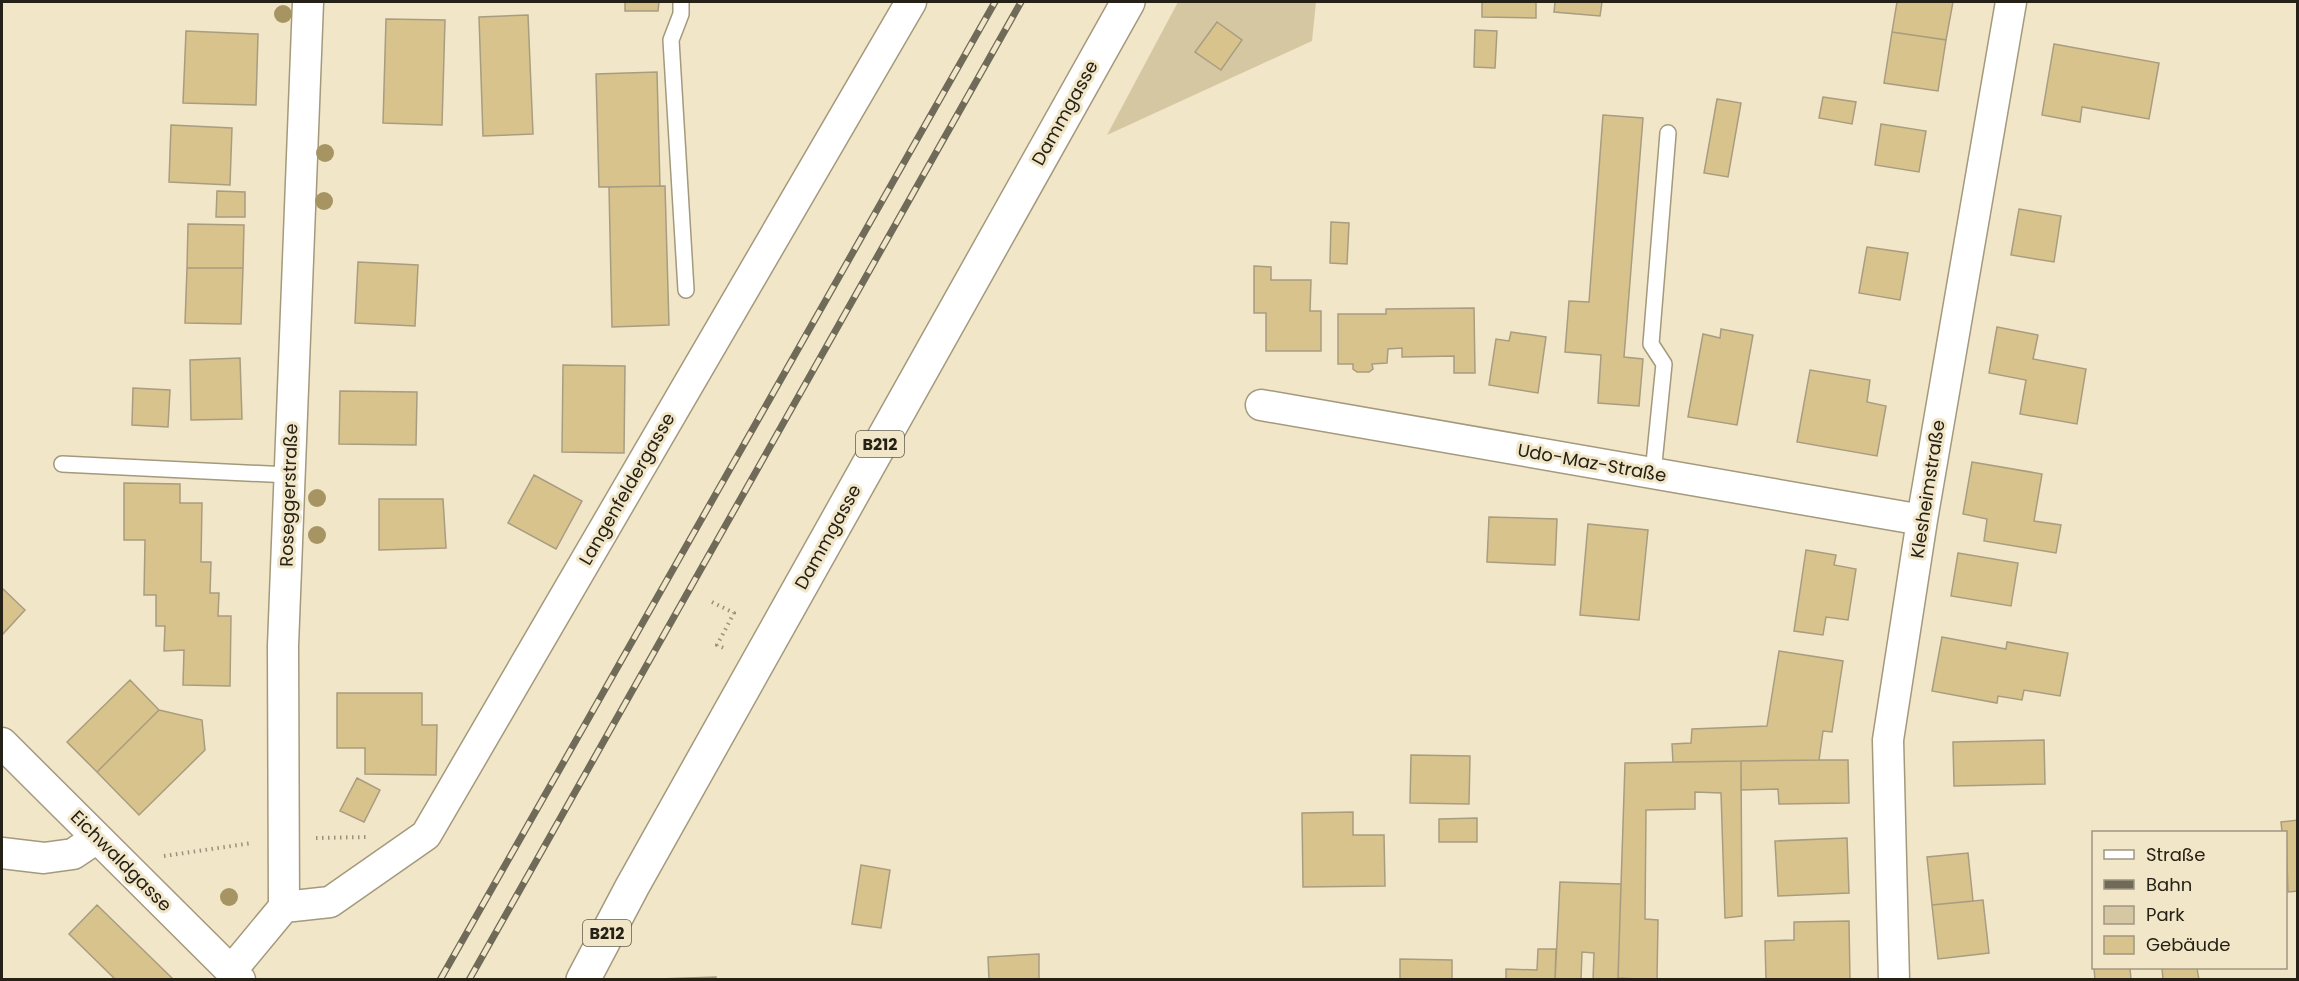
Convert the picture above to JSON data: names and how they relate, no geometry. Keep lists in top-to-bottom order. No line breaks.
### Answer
{"streets":{"main road":["Dammgasse","B212"],"street":["Udo-Maz-Straße","Langenfeldergasse","Klesheimstraße","Roseggerstraße","Eichwaldgasse"]},"crossings":[["Udo-Maz-Straße","Klesheimstraße"],["Langenfeldergasse","Roseggerstraße"]],"legend":["Straße","Bahn","Park","Gebäude"]}
